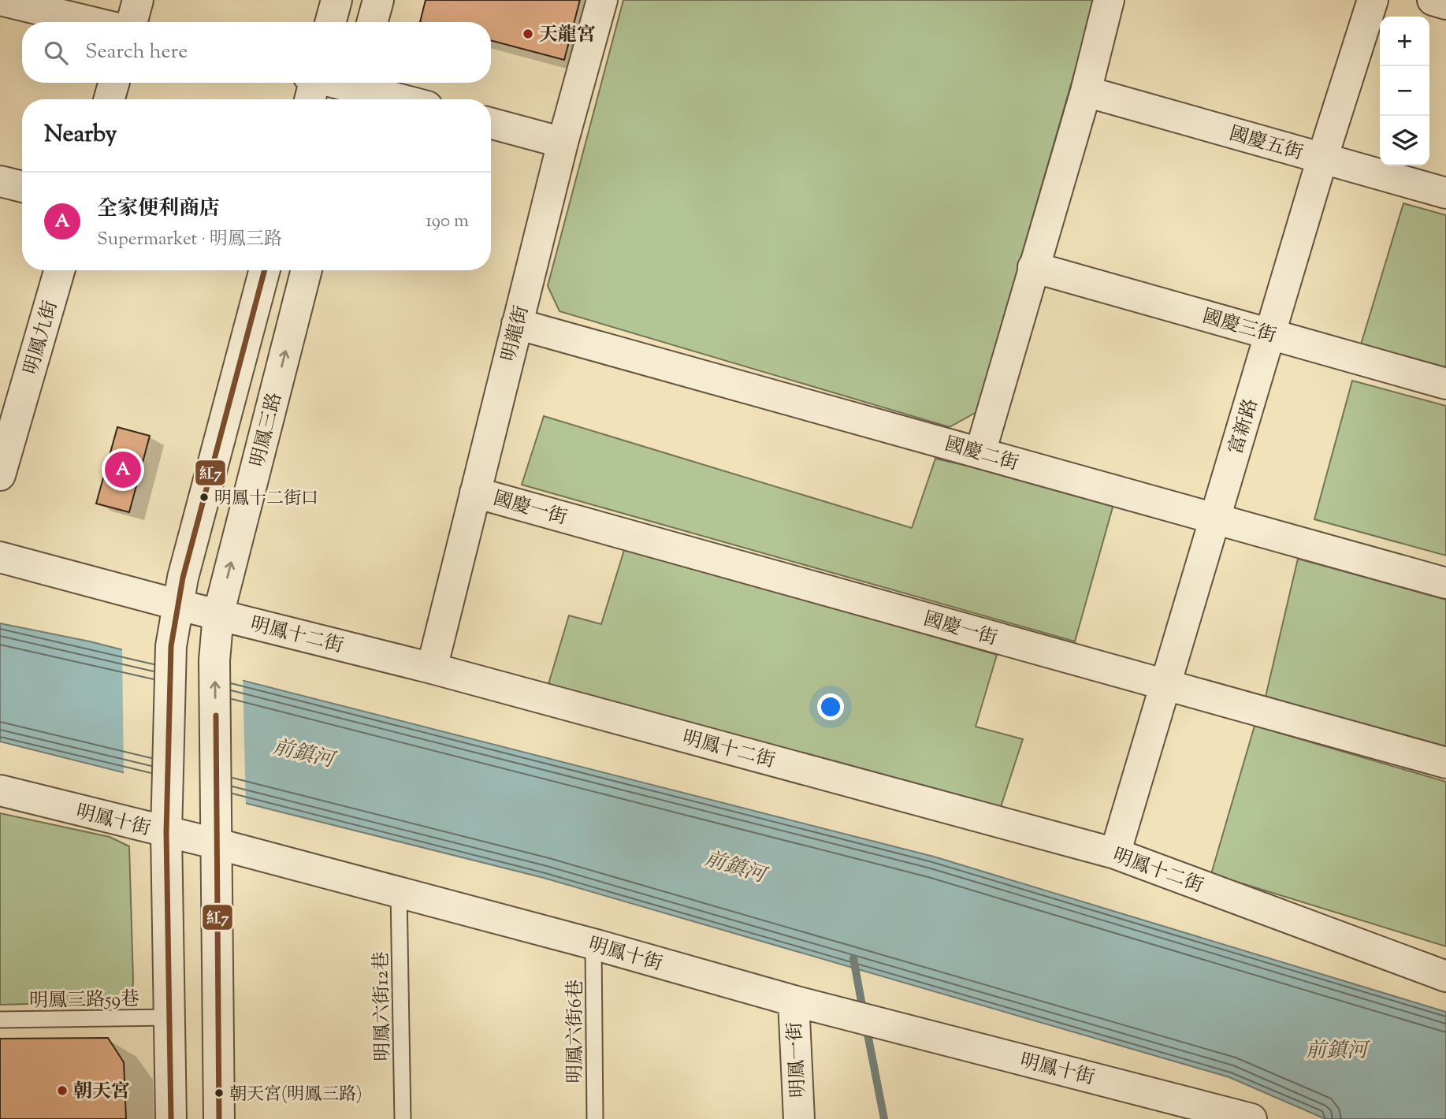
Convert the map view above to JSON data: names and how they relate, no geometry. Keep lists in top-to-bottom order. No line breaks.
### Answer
{"streets":{"street":["國慶五街","國慶三街","明龍街","明鳳九街","富新路","明鳳三路","國慶二街","國慶一街","明鳳十二街","明鳳十街","明鳳一街"],"lane":["明鳳三路59巷","明鳳六街12巷","明鳳六街6巷"]},"crossings":[["國慶五街","富新路"],["國慶三街","富新路"],["明龍街","國慶二街"],["明龍街","國慶一街"],["明龍街","明鳳十二街"],["富新路","國慶二街"],["富新路","國慶一街"],["富新路","明鳳十二街"],["明鳳三路","明鳳十二街"],["明鳳三路","明鳳十街"],["明鳳十街","明鳳六街12巷"],["明鳳十街","明鳳六街6巷"],["明鳳十街","明鳳一街"]],"water":["前鎮河"],"places":["天龍宮","明鳳十二街口","朝天宮","朝天宮(明鳳三路)"],"lines":["transit line 紅7"],"page":{"map_buttons":["+","−"],"search":"Search here","heading":"Nearby","list":[{"mark":"A","name":"全家便利商店","note":"Supermarket · 明鳳三路","value":"190 m"}],"pins":"A"}}
